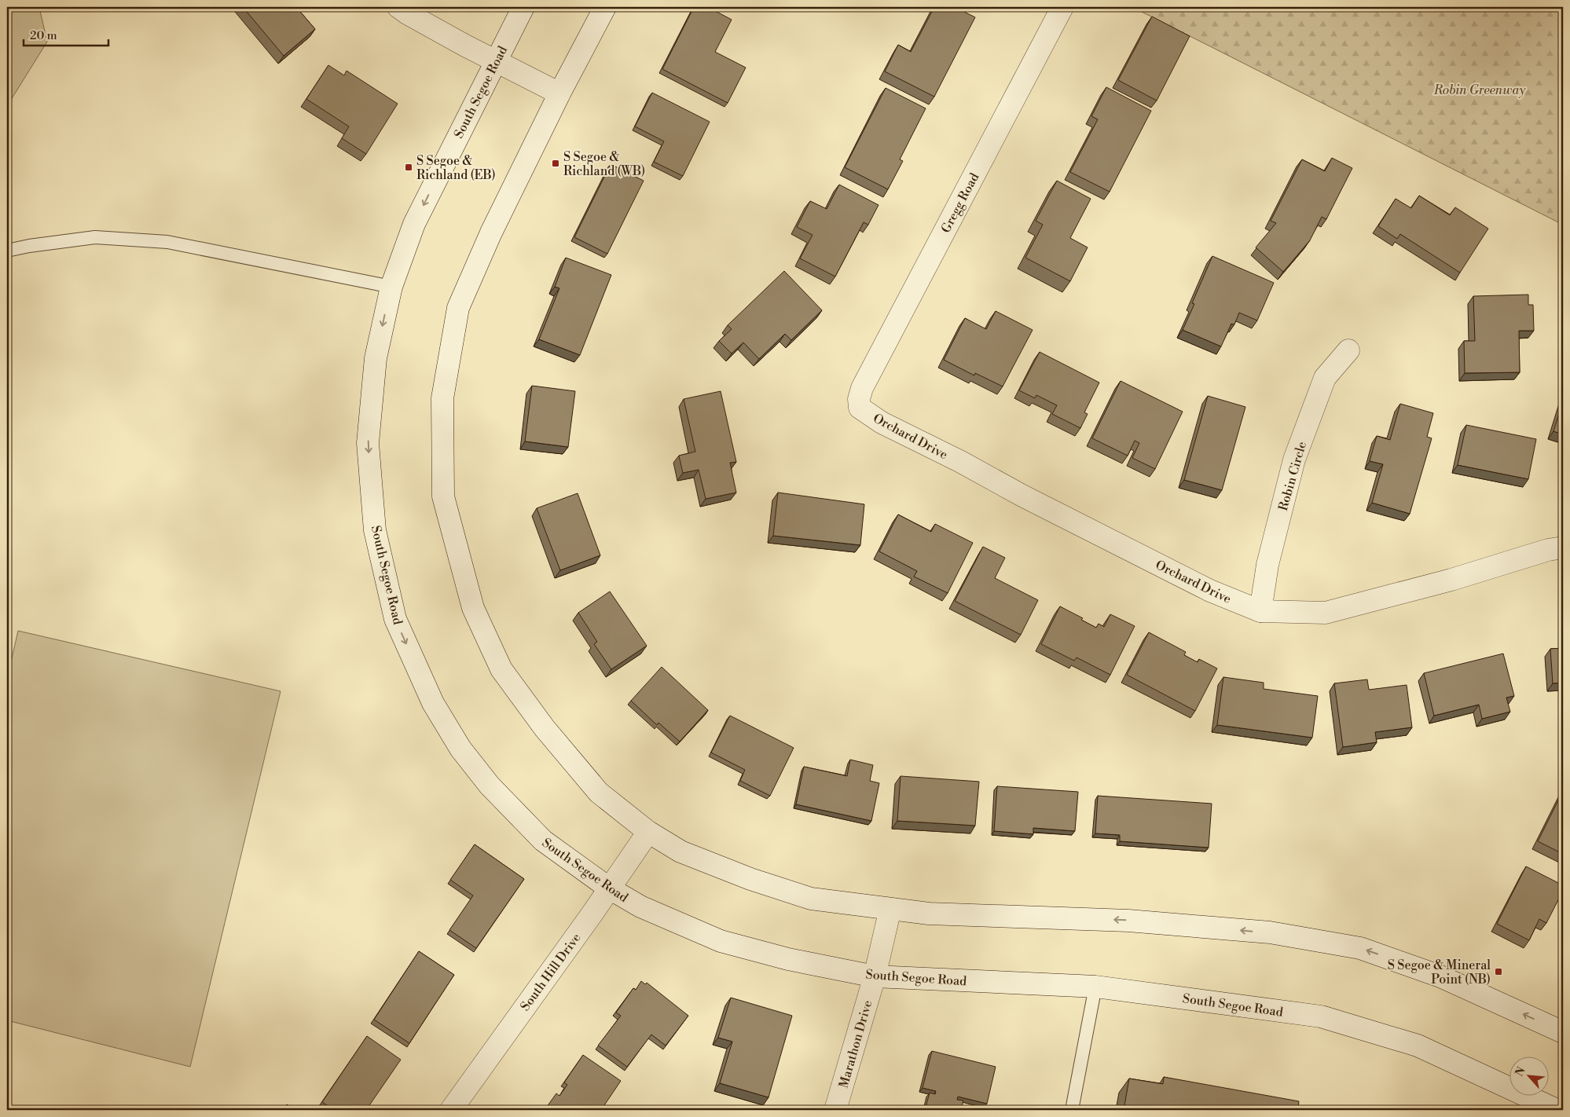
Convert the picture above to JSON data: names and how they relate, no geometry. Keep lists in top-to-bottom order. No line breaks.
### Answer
{"streets":{"street":["South Segoe Road","Gregg Road","Orchard Drive","Robin Circle","South Hill Drive","Marathon Drive"]},"crossings":[["South Segoe Road","South Hill Drive"],["South Segoe Road","Marathon Drive"],["Gregg Road","Orchard Drive"],["Orchard Drive","Robin Circle"]],"one_way":["South Segoe Road"],"parks":["Robin Greenway"],"places":{"transit":["S Segoe & Richland (WB)","S Segoe & Richland (EB)","S Segoe & Mineral Point (NB)"]},"scale_bar":"20 m","north":"top left"}
